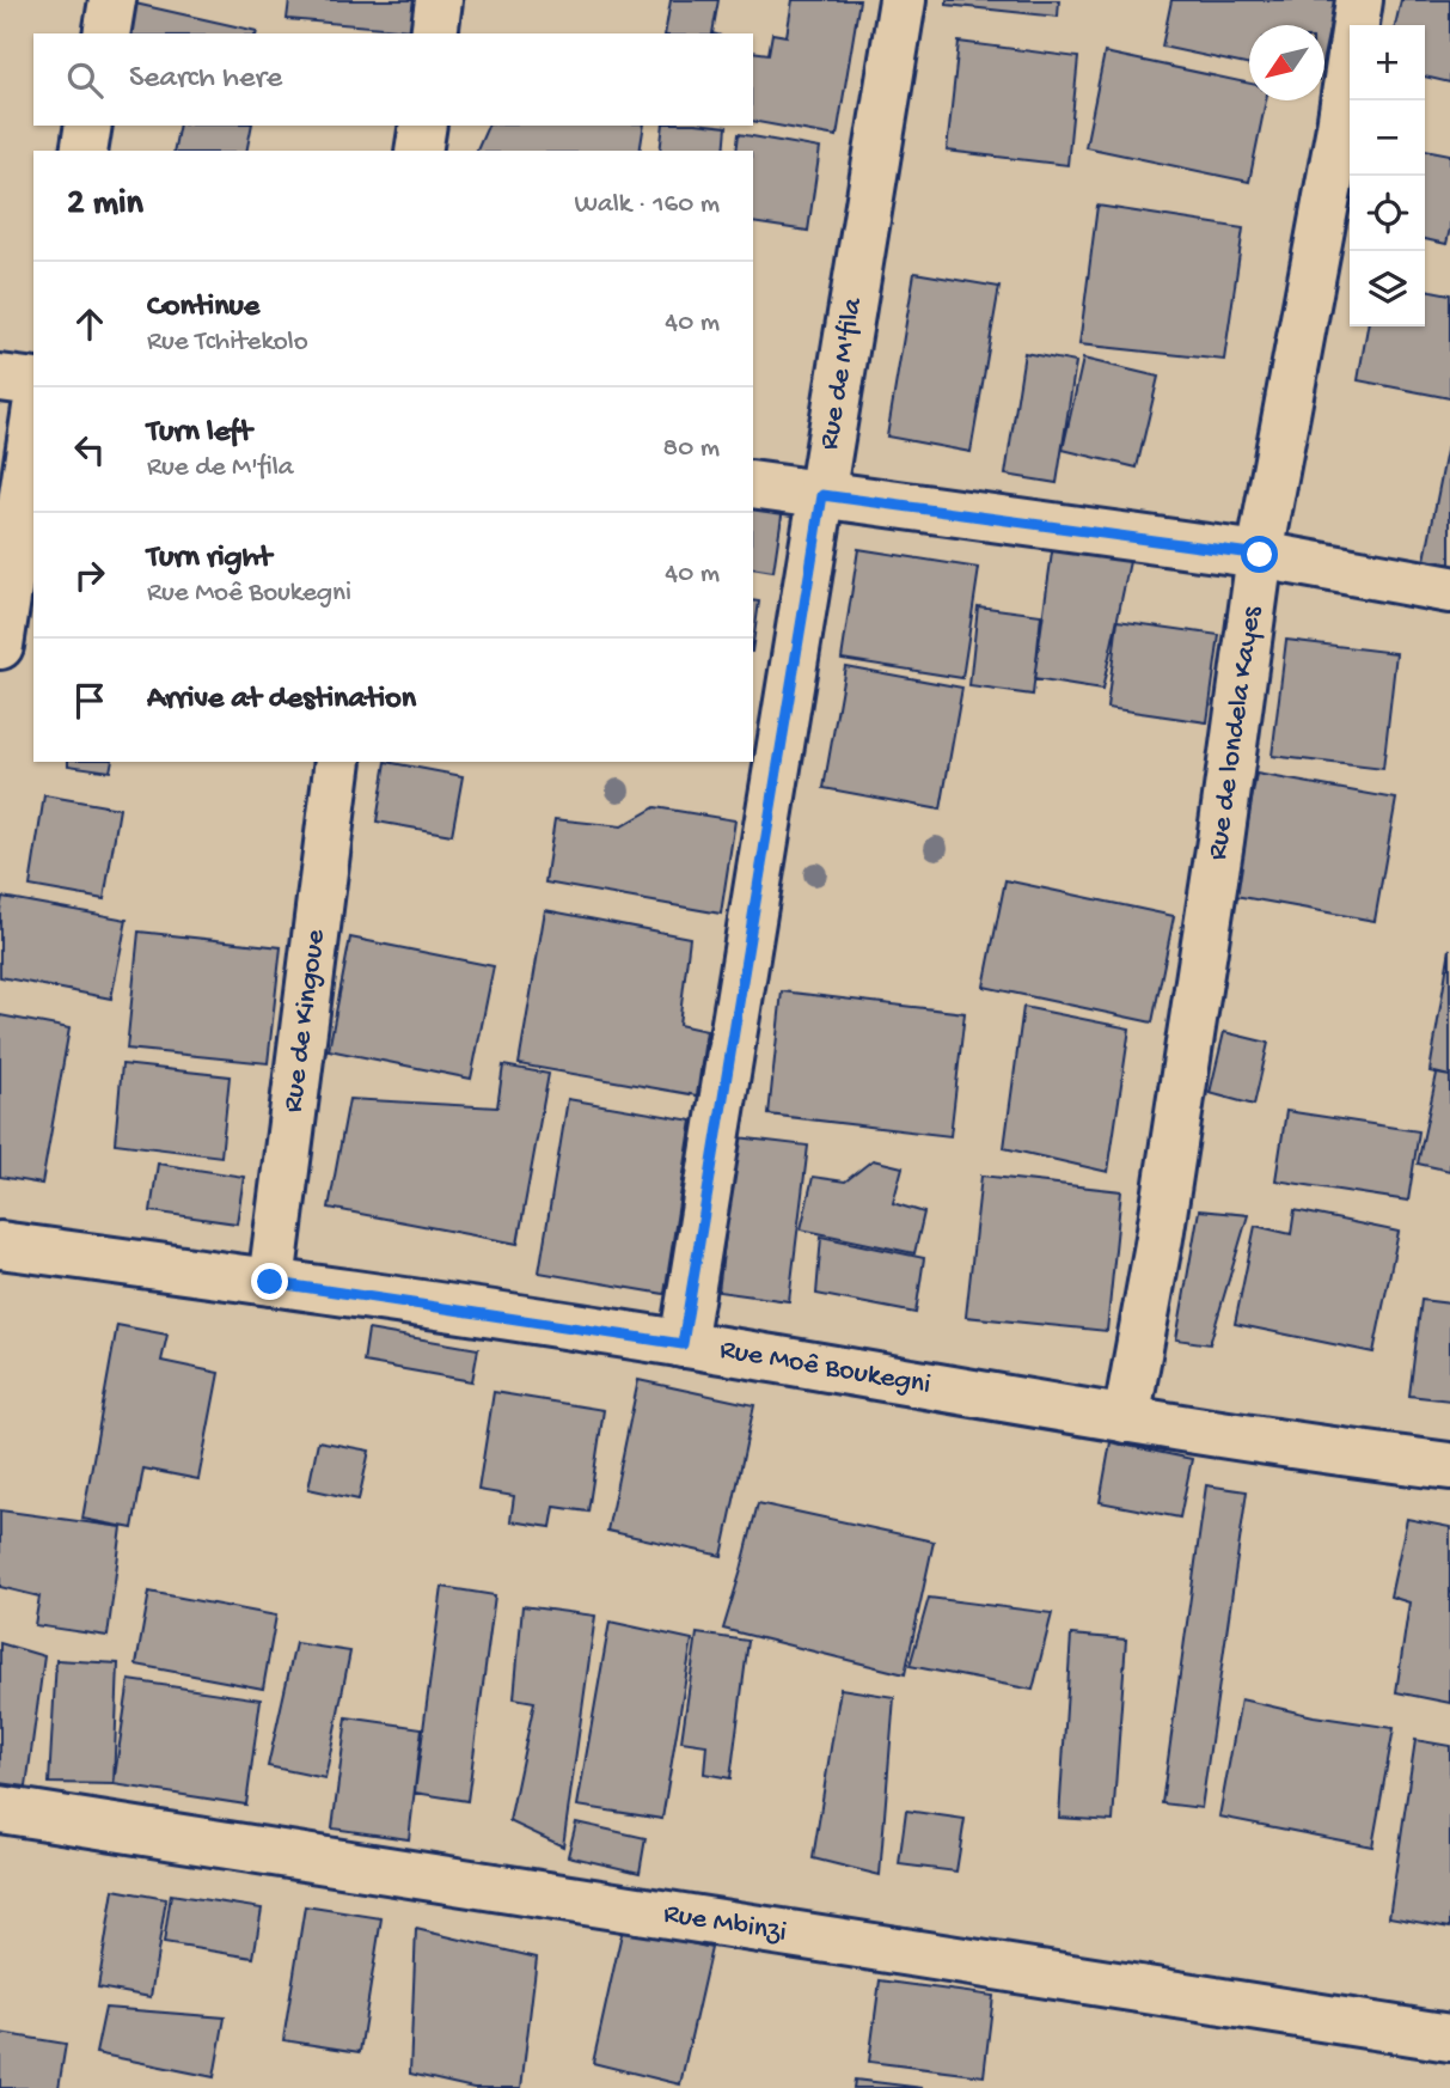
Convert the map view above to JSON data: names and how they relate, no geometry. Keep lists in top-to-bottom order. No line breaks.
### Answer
{"streets":{"street":["Rue de M'fila","Rue de londela Kayes","Rue de Kingoue","Rue Moê Boukegni","Rue Mbinzi"]},"crossings":[["Rue de M'fila","Rue Moê Boukegni"],["Rue de londela Kayes","Rue Moê Boukegni"],["Rue de Kingoue","Rue Moê Boukegni"]],"north":"bottom left","page":{"map_buttons":["+","−"],"search":"Search here","heading":["2 min","Walk · 160 m"],"list":[["Continue","Rue Tchitekolo","40 m"],["Turn left","Rue de M'fila","80 m"],["Turn right","Rue Moê Boukegni","40 m"],"Arrive at destination"]}}
